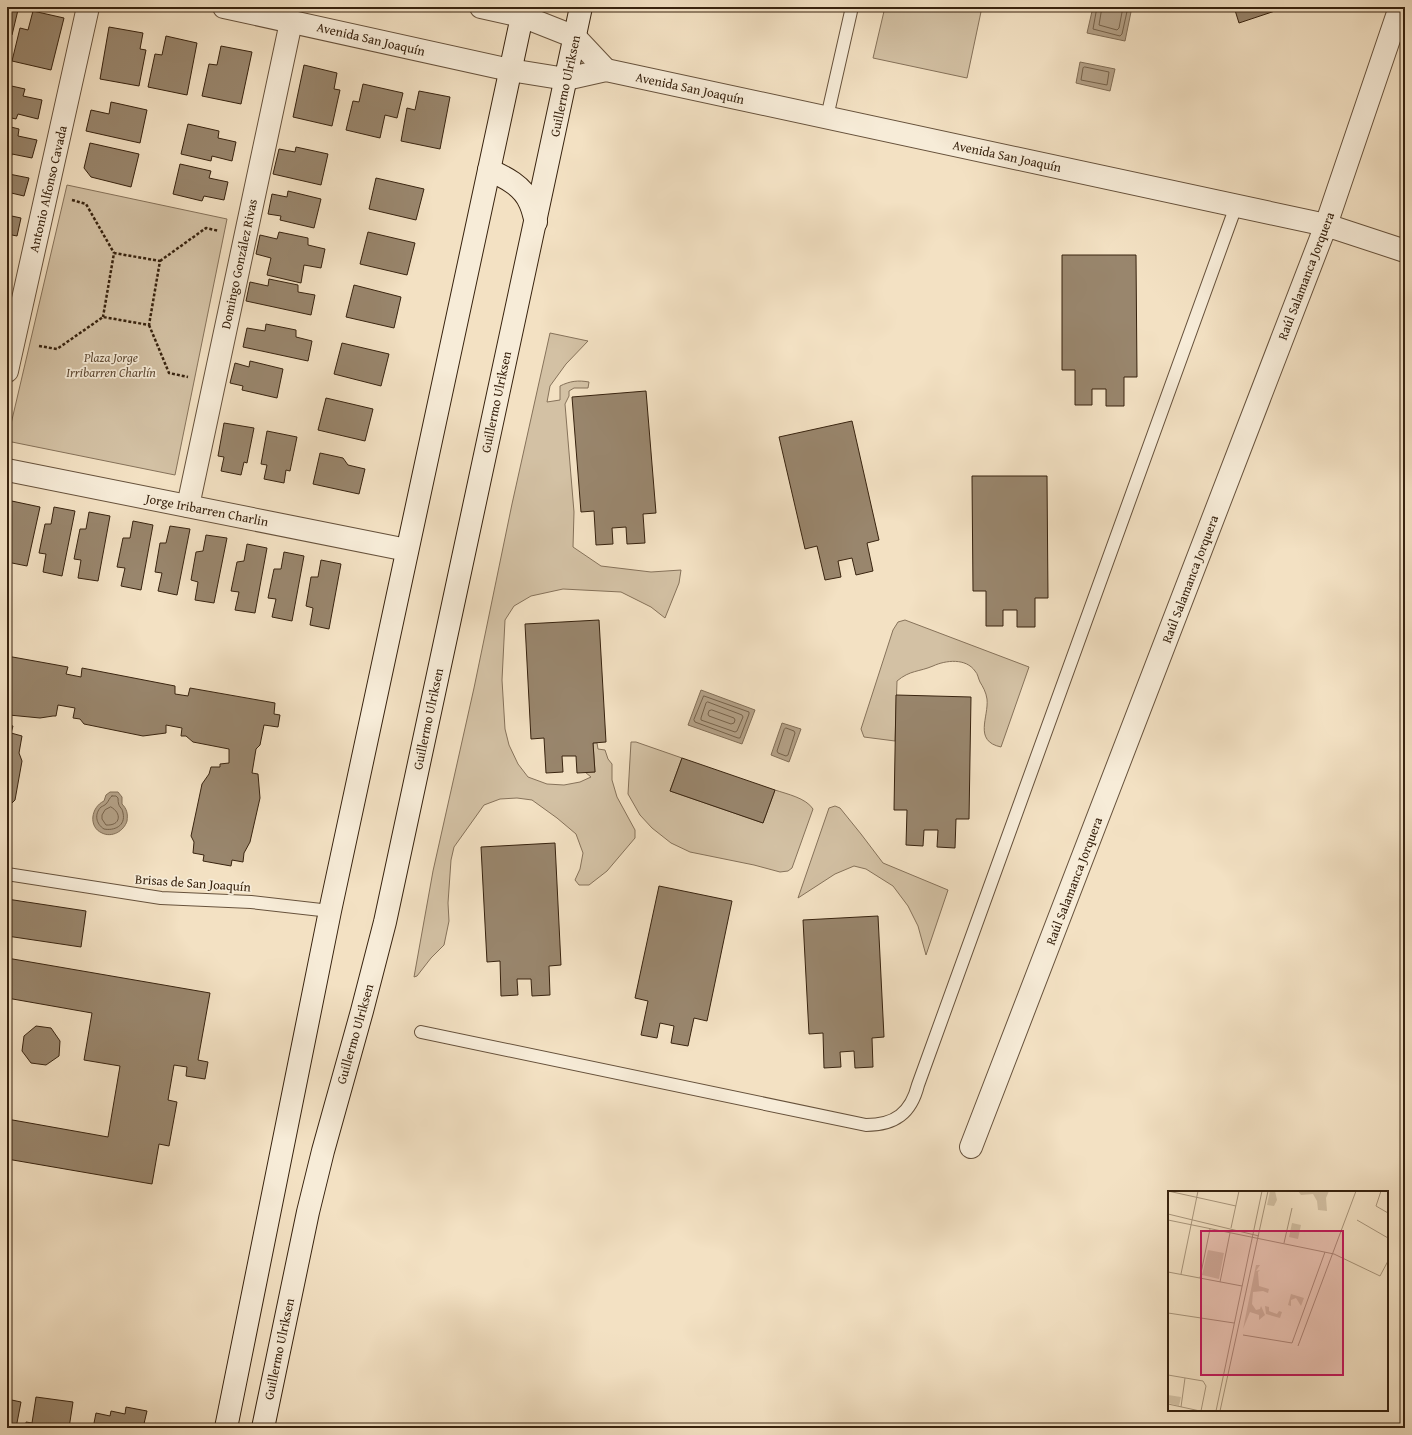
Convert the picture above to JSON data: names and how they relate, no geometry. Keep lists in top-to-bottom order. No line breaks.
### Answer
{"streets":{"street":["Avenida San Joaquín","Guillermo Ulriksen","Antonio Alfonso Cavada","Domingo González Rivas","Raúl Salamanca Jorquera","Jorge Iribarren Charlin"],"lane":["Brisas de San Joaquín"]},"crossings":[["Avenida San Joaquín","Guillermo Ulriksen"],["Avenida San Joaquín","Domingo González Rivas"],["Avenida San Joaquín","Raúl Salamanca Jorquera"],["Domingo González Rivas","Jorge Iribarren Charlin"]],"parks":["Plaza Jorge Irribarren Charlín"]}
